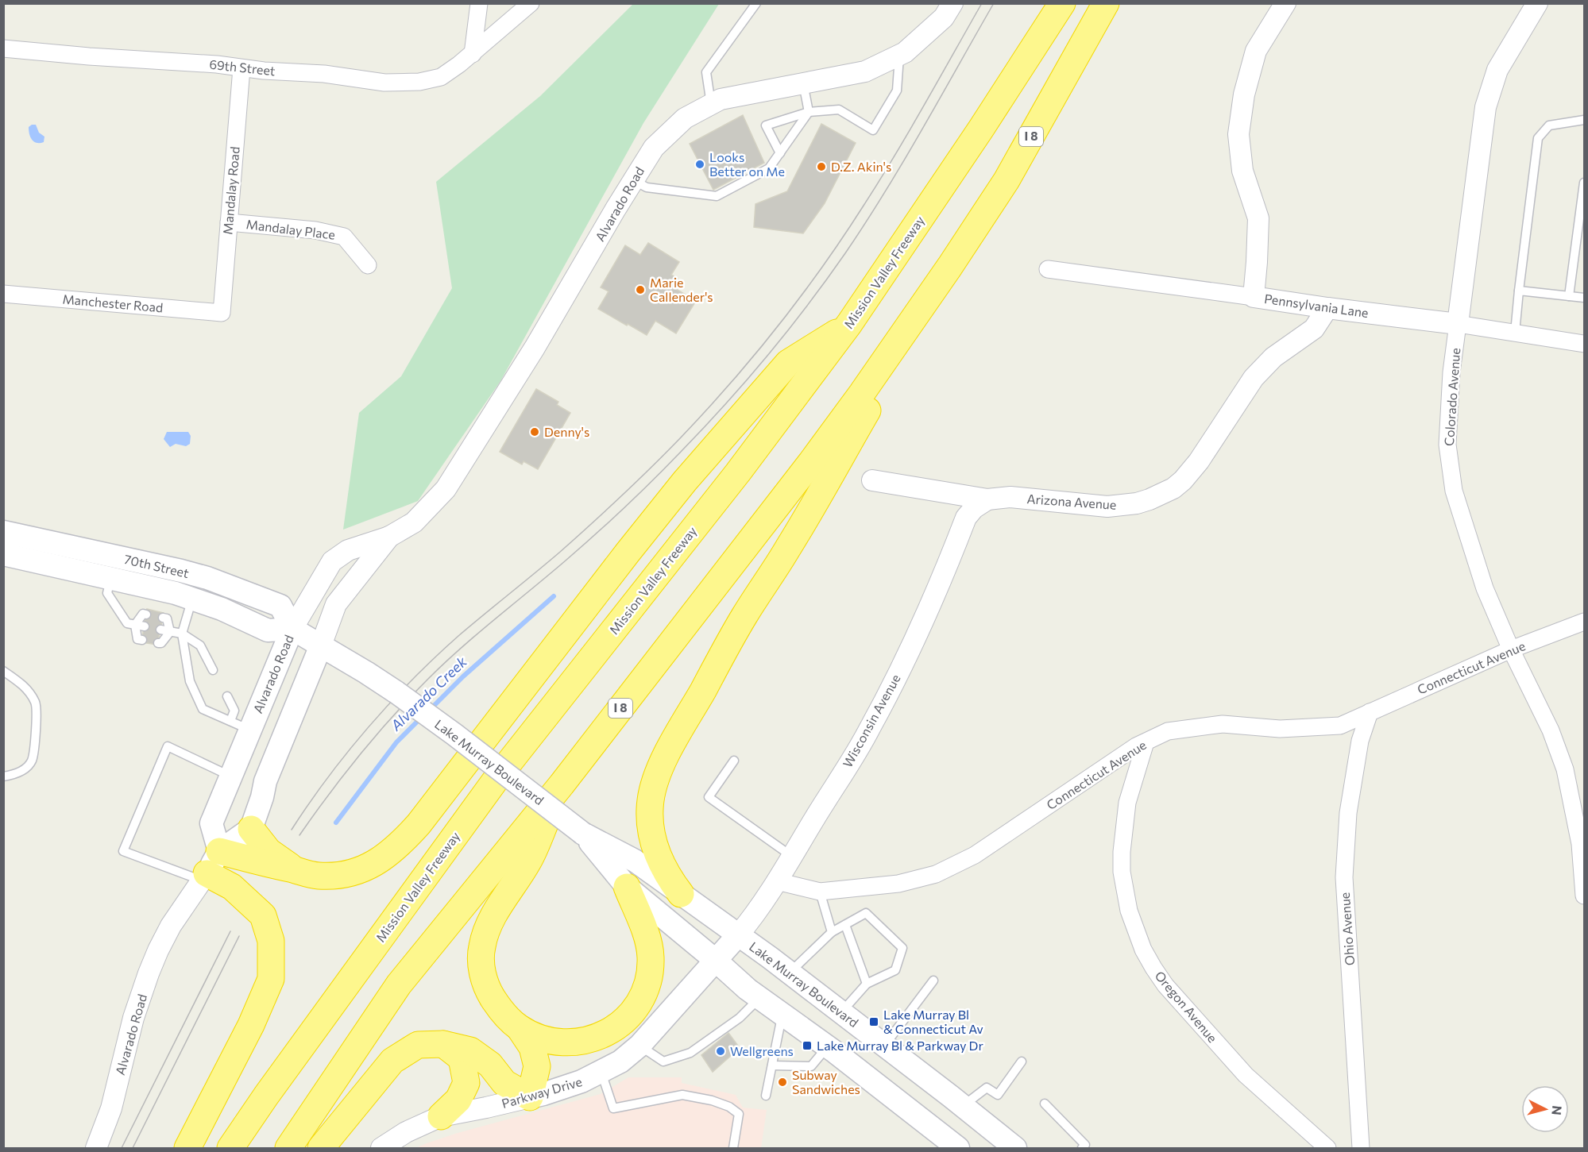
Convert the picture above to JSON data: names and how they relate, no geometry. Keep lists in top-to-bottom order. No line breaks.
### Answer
{"streets":{"highway":["I 8","Mission Valley Freeway"],"main road":["Alvarado Road","70th Street","Lake Murray Boulevard","Parkway Drive"],"street":["69th Street","Mandalay Road","Mandalay Place","Manchester Road","Pennsylvania Lane","Colorado Avenue","Arizona Avenue","Connecticut Avenue","Wisconsin Avenue","Ohio Avenue","Oregon Avenue"]},"crossings":[["69th Street","Mandalay Road"],["Mandalay Road","Mandalay Place"],["Mandalay Road","Manchester Road"],["Alvarado Road","70th Street"],["Alvarado Road","Lake Murray Boulevard"],["Pennsylvania Lane","Colorado Avenue"],["Pennsylvania Lane","Arizona Avenue"],["Colorado Avenue","Connecticut Avenue"],["Arizona Avenue","Wisconsin Avenue"],["Connecticut Avenue","Wisconsin Avenue"],["Connecticut Avenue","Ohio Avenue"],["Connecticut Avenue","Oregon Avenue"],["Wisconsin Avenue","Lake Murray Boulevard"],["Wisconsin Avenue","Parkway Drive"],["Lake Murray Boulevard","Parkway Drive"]],"water":["Alvarado Creek"],"places":{"other":["Looks Better on Me","D.Z. Akin's","Marie Callender's","Denny's","Wellgreens","Subway Sandwiches"],"transit":["Lake Murray Bl & Connecticut Av","Lake Murray Bl & Parkway Dr"]},"north":"right"}
